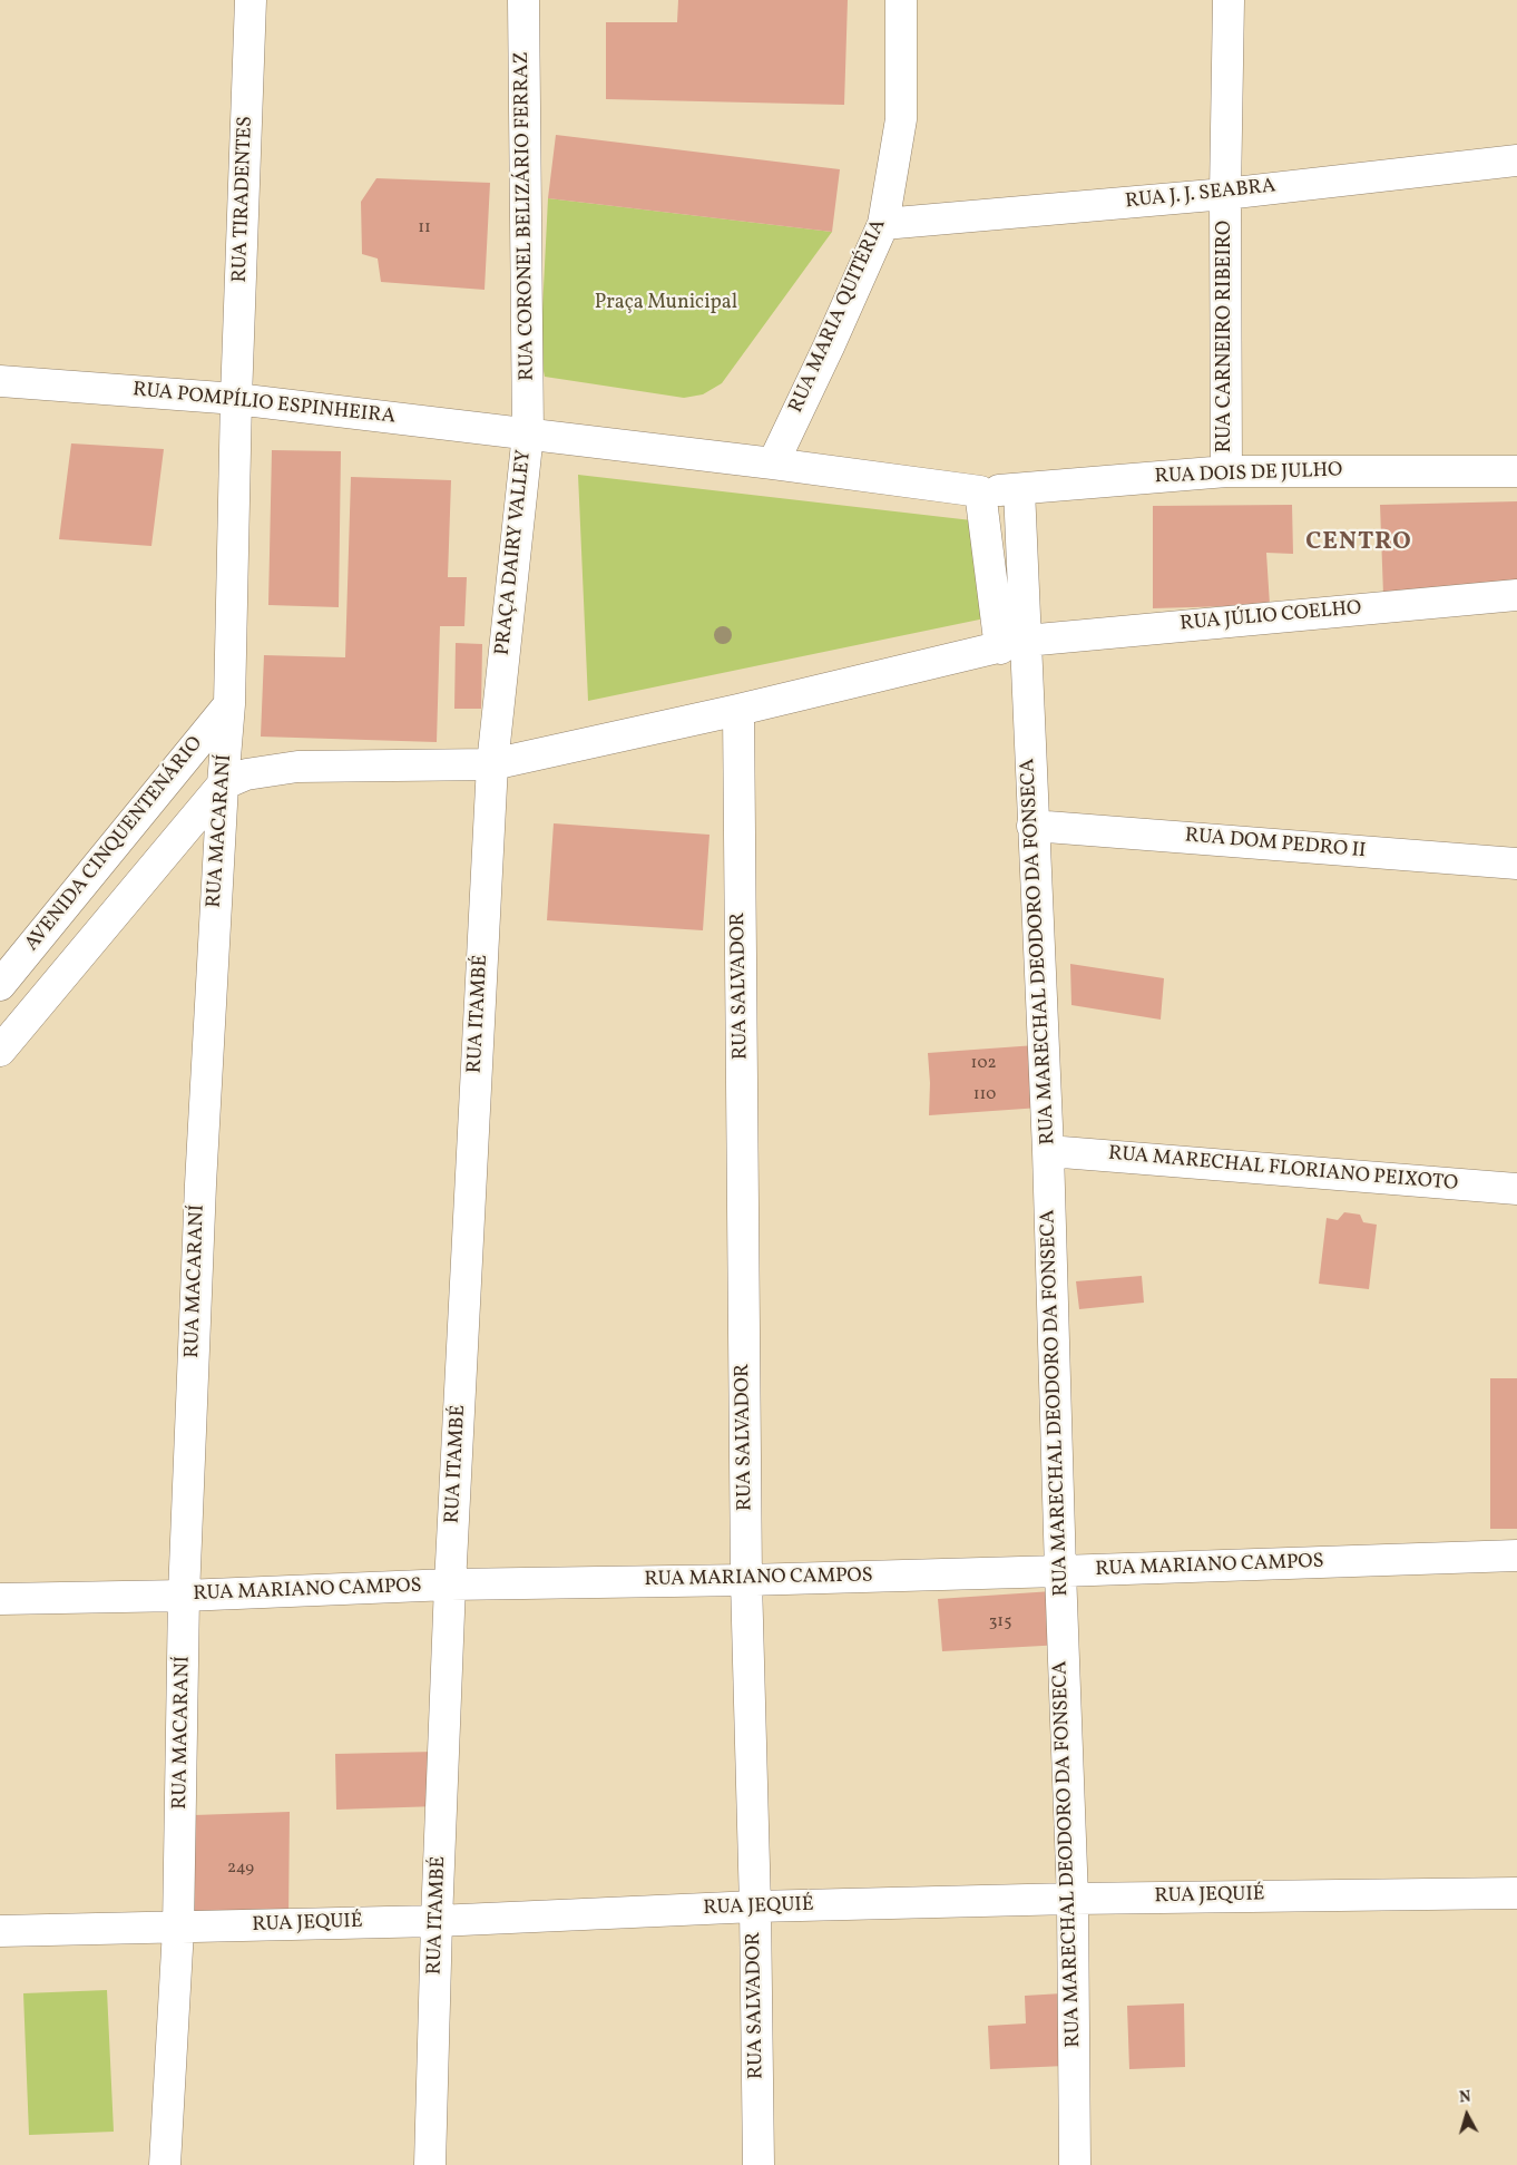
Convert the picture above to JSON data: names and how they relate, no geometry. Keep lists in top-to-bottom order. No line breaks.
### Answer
{"streets":{"street":["RUA J. J. SEABRA","RUA TIRADENTES","RUA CORONEL BELIZÁRIO FERRAZ","RUA MARIA QUITÉRIA","RUA CARNEIRO RIBEIRO","RUA POMPÍLIO ESPINHEIRA","RUA DOIS DE JULHO","PRAÇA DAIRY VALLEY","RUA JÚLIO COELHO","RUA MACARANÍ","AVENIDA CINQUENTENÁRIO","RUA DOM PEDRO II","RUA MARECHAL DEODORO DA FONSECA","RUA SALVADOR","RUA ITAMBÉ","RUA MARECHAL FLORIANO PEIXOTO","RUA MARIANO CAMPOS","RUA JEQUIÉ"]},"crossings":[["RUA J. J. SEABRA","RUA MARIA QUITÉRIA"],["RUA J. J. SEABRA","RUA CARNEIRO RIBEIRO"],["RUA TIRADENTES","RUA POMPÍLIO ESPINHEIRA"],["RUA TIRADENTES","RUA MACARANÍ"],["RUA CORONEL BELIZÁRIO FERRAZ","RUA POMPÍLIO ESPINHEIRA"],["RUA CORONEL BELIZÁRIO FERRAZ","PRAÇA DAIRY VALLEY"],["RUA MARIA QUITÉRIA","PRAÇA DAIRY VALLEY"],["RUA CARNEIRO RIBEIRO","RUA DOIS DE JULHO"],["RUA POMPÍLIO ESPINHEIRA","PRAÇA DAIRY VALLEY"],["RUA POMPÍLIO ESPINHEIRA","RUA MACARANÍ"],["RUA DOIS DE JULHO","PRAÇA DAIRY VALLEY"],["PRAÇA DAIRY VALLEY","RUA ITAMBÉ"],["RUA JÚLIO COELHO","RUA MARECHAL DEODORO DA FONSECA"],["RUA MACARANÍ","AVENIDA CINQUENTENÁRIO"],["RUA MACARANÍ","RUA MARIANO CAMPOS"],["RUA MACARANÍ","RUA JEQUIÉ"],["RUA DOM PEDRO II","RUA MARECHAL DEODORO DA FONSECA"],["RUA MARECHAL DEODORO DA FONSECA","RUA MARECHAL FLORIANO PEIXOTO"],["RUA MARECHAL DEODORO DA FONSECA","RUA MARIANO CAMPOS"],["RUA MARECHAL DEODORO DA FONSECA","RUA JEQUIÉ"],["RUA SALVADOR","RUA MARIANO CAMPOS"],["RUA SALVADOR","RUA JEQUIÉ"],["RUA ITAMBÉ","RUA MARIANO CAMPOS"],["RUA ITAMBÉ","RUA JEQUIÉ"]],"districts":["CENTRO"],"parks":["Praça Municipal"],"house_numbers":["11","102","110","315","249"],"north":"top"}
